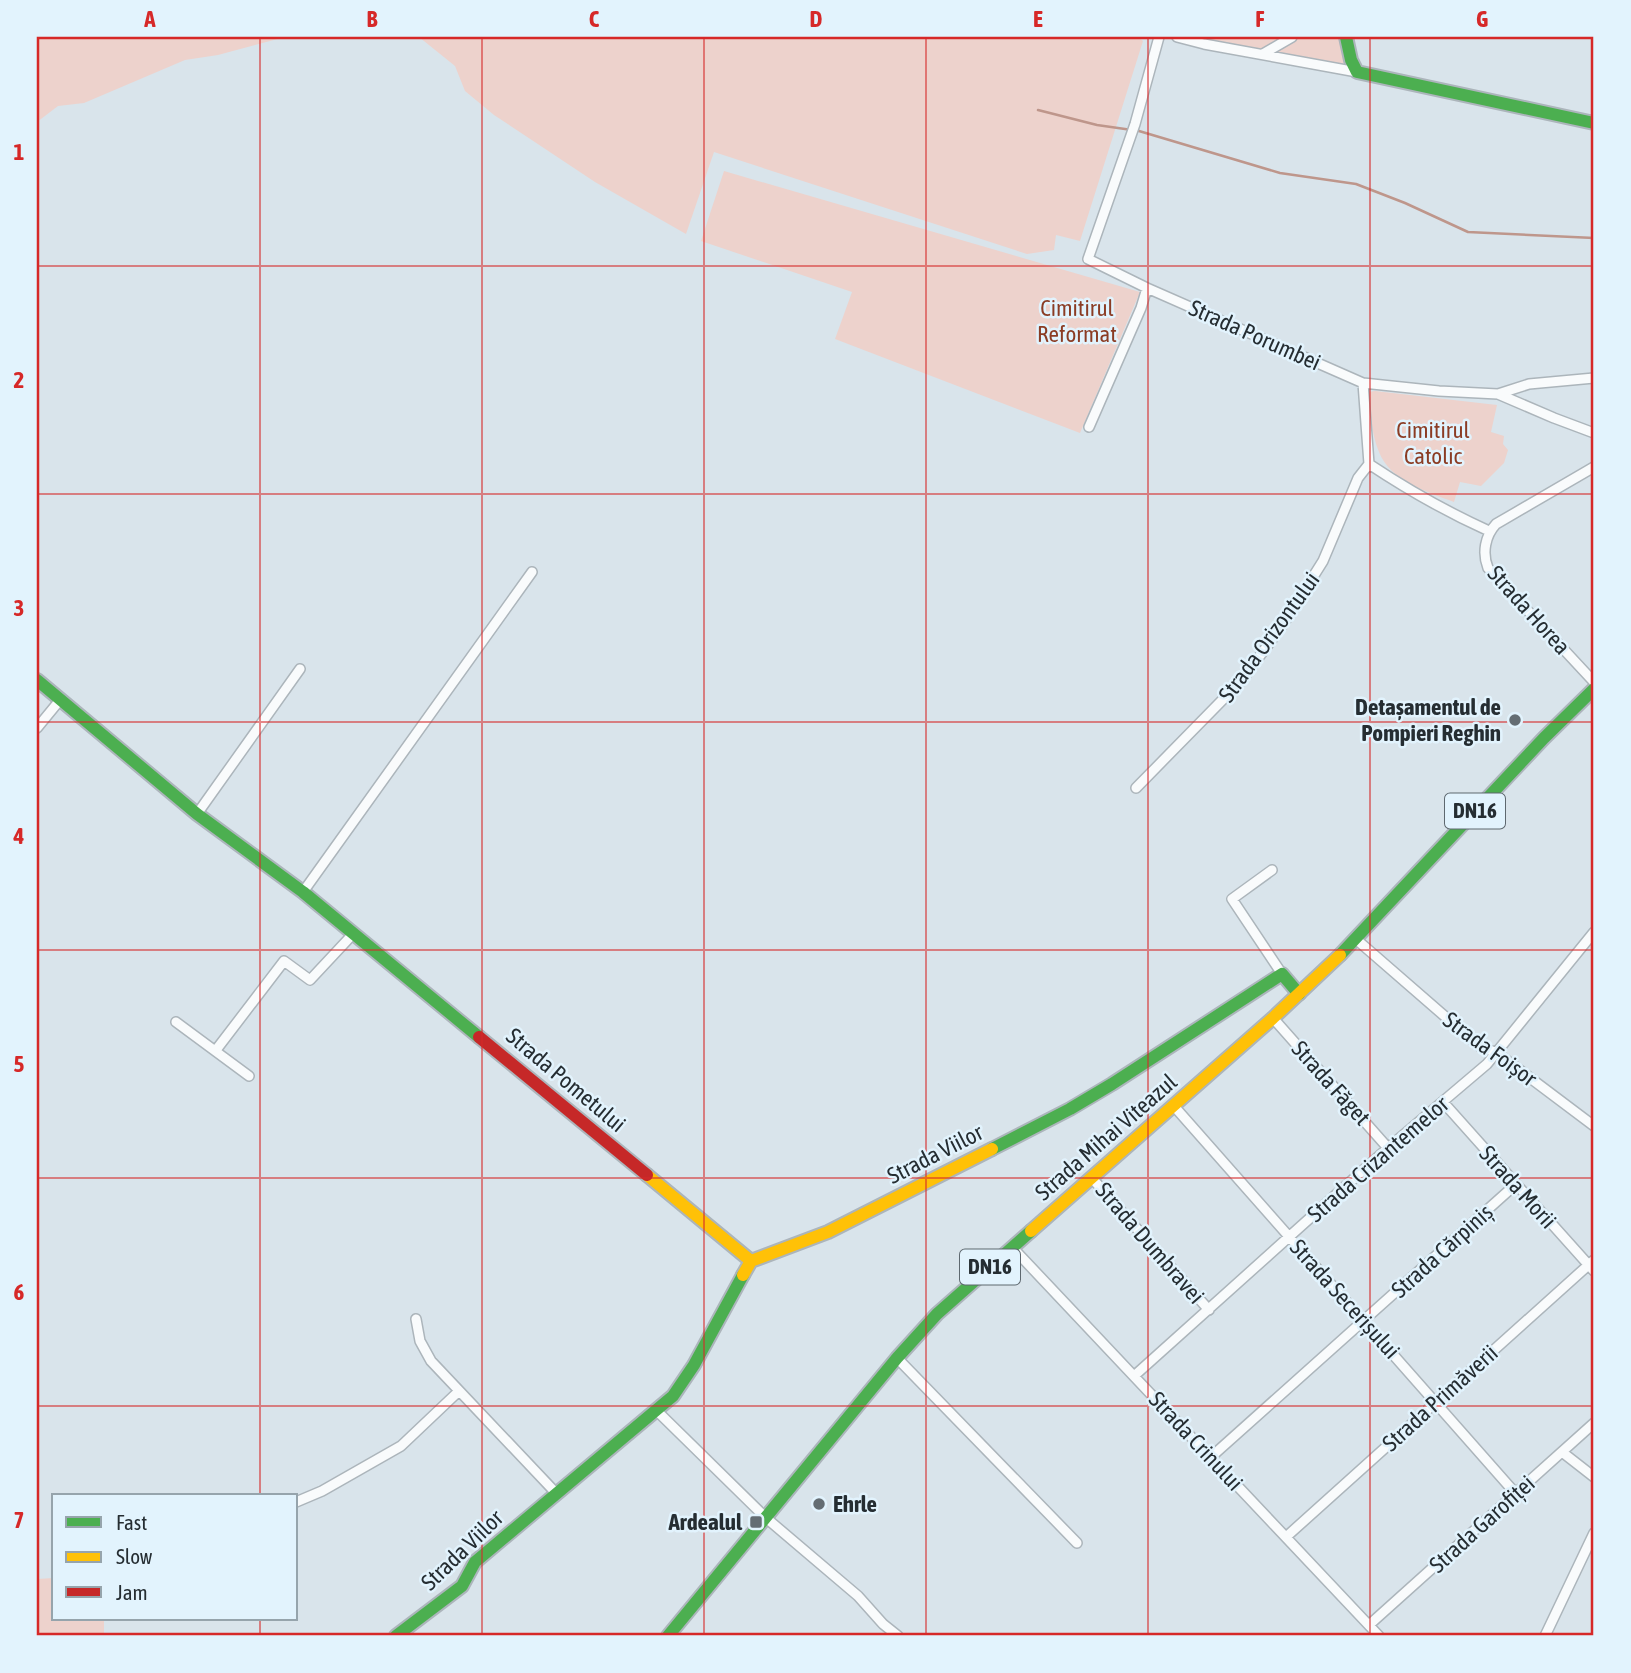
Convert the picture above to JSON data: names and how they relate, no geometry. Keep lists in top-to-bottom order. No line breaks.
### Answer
{"streets":{"main road":["DN16","Strada Pometului","Strada Mihai Viteazul","Strada Viilor"],"street":["Strada Porumbei","Strada Horea","Strada Orizontului","Strada Foișor","Strada Făget","Strada Crizantemelor","Strada Morii","Strada Dumbravei","Strada Cărpiniș","Strada Secerișului","Strada Primăverii","Strada Crinului","Strada Garofiței"]},"crossings":[["Strada Horea","Strada Orizontului"],["Strada Foișor","Strada Mihai Viteazul"],["Strada Foișor","Strada Crizantemelor"],["Strada Pometului","Strada Viilor"],["Strada Făget","Strada Mihai Viteazul"],["Strada Făget","Strada Crizantemelor"],["Strada Mihai Viteazul","Strada Dumbravei"],["Strada Mihai Viteazul","Strada Secerișului"],["Strada Mihai Viteazul","Strada Crinului"],["Strada Crizantemelor","Strada Morii"],["Strada Crizantemelor","Strada Dumbravei"],["Strada Crizantemelor","Strada Secerișului"],["Strada Crizantemelor","Strada Crinului"],["Strada Morii","Strada Cărpiniș"],["Strada Morii","Strada Primăverii"],["Strada Cărpiniș","Strada Secerișului"],["Strada Cărpiniș","Strada Crinului"],["Strada Secerișului","Strada Primăverii"],["Strada Secerișului","Strada Garofiței"],["Strada Primăverii","Strada Crinului"],["Strada Crinului","Strada Garofiței"]],"parks":["Cimitirul Reformat","Cimitirul Catolic"],"places":{"other":["Detașamentul de Pompieri Reghin","Ehrle"],"transit":["Ardealul"]},"legend":["Fast","Slow","Jam"],"grid":{"columns":["A","B","C","D","E","F","G"],"rows":["1","2","3","4","5","6","7"]}}
